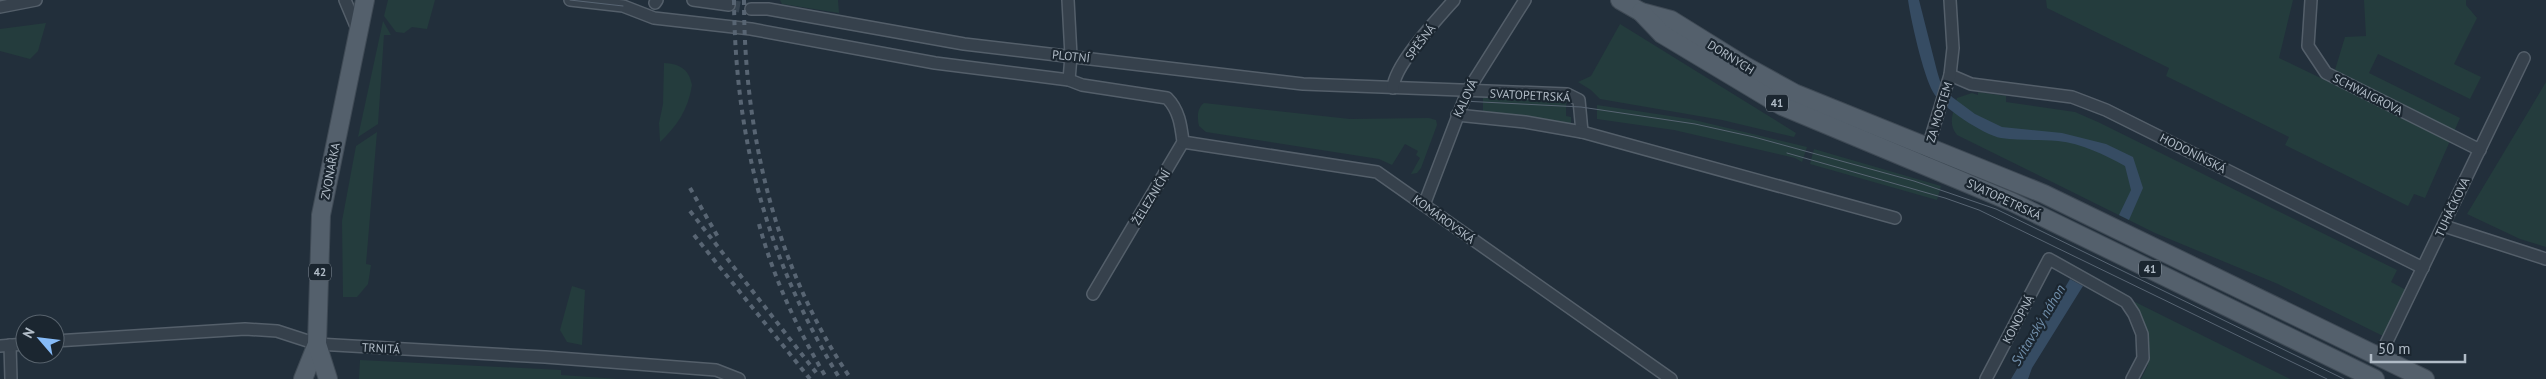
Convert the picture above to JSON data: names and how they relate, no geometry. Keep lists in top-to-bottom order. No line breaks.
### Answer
{"streets":{"main road":["DORNYCH","SVATOPETRSKÁ","41","ZVONAŘKA","42"],"street":["SPĚŠNÁ","PLOTNÍ","SCHWAIGROVA","KALOVÁ","ZA MOSTEM","HODONÍNSKÁ","ŽELEZNIČNÍ","TUHÁČKOVA","KOMÁROVSKÁ","KONOPNÁ","TRNITÁ"]},"crossings":[["SPĚŠNÁ","PLOTNÍ"],["SPĚŠNÁ","SVATOPETRSKÁ"],["PLOTNÍ","SVATOPETRSKÁ"],["PLOTNÍ","ŽELEZNIČNÍ"],["PLOTNÍ","KOMÁROVSKÁ"],["DORNYCH","SVATOPETRSKÁ"],["SCHWAIGROVA","TUHÁČKOVA"],["SVATOPETRSKÁ","KALOVÁ"],["SVATOPETRSKÁ","ZA MOSTEM"],["SVATOPETRSKÁ","TUHÁČKOVA"],["KALOVÁ","KOMÁROVSKÁ"],["ZA MOSTEM","HODONÍNSKÁ"],["HODONÍNSKÁ","TUHÁČKOVA"],["ZVONAŘKA","42"],["ZVONAŘKA","TRNITÁ"],["ŽELEZNIČNÍ","KOMÁROVSKÁ"],["42","TRNITÁ"]],"water":["Svitavský náhon"],"scale_bar":"50 m","north":"top left"}
